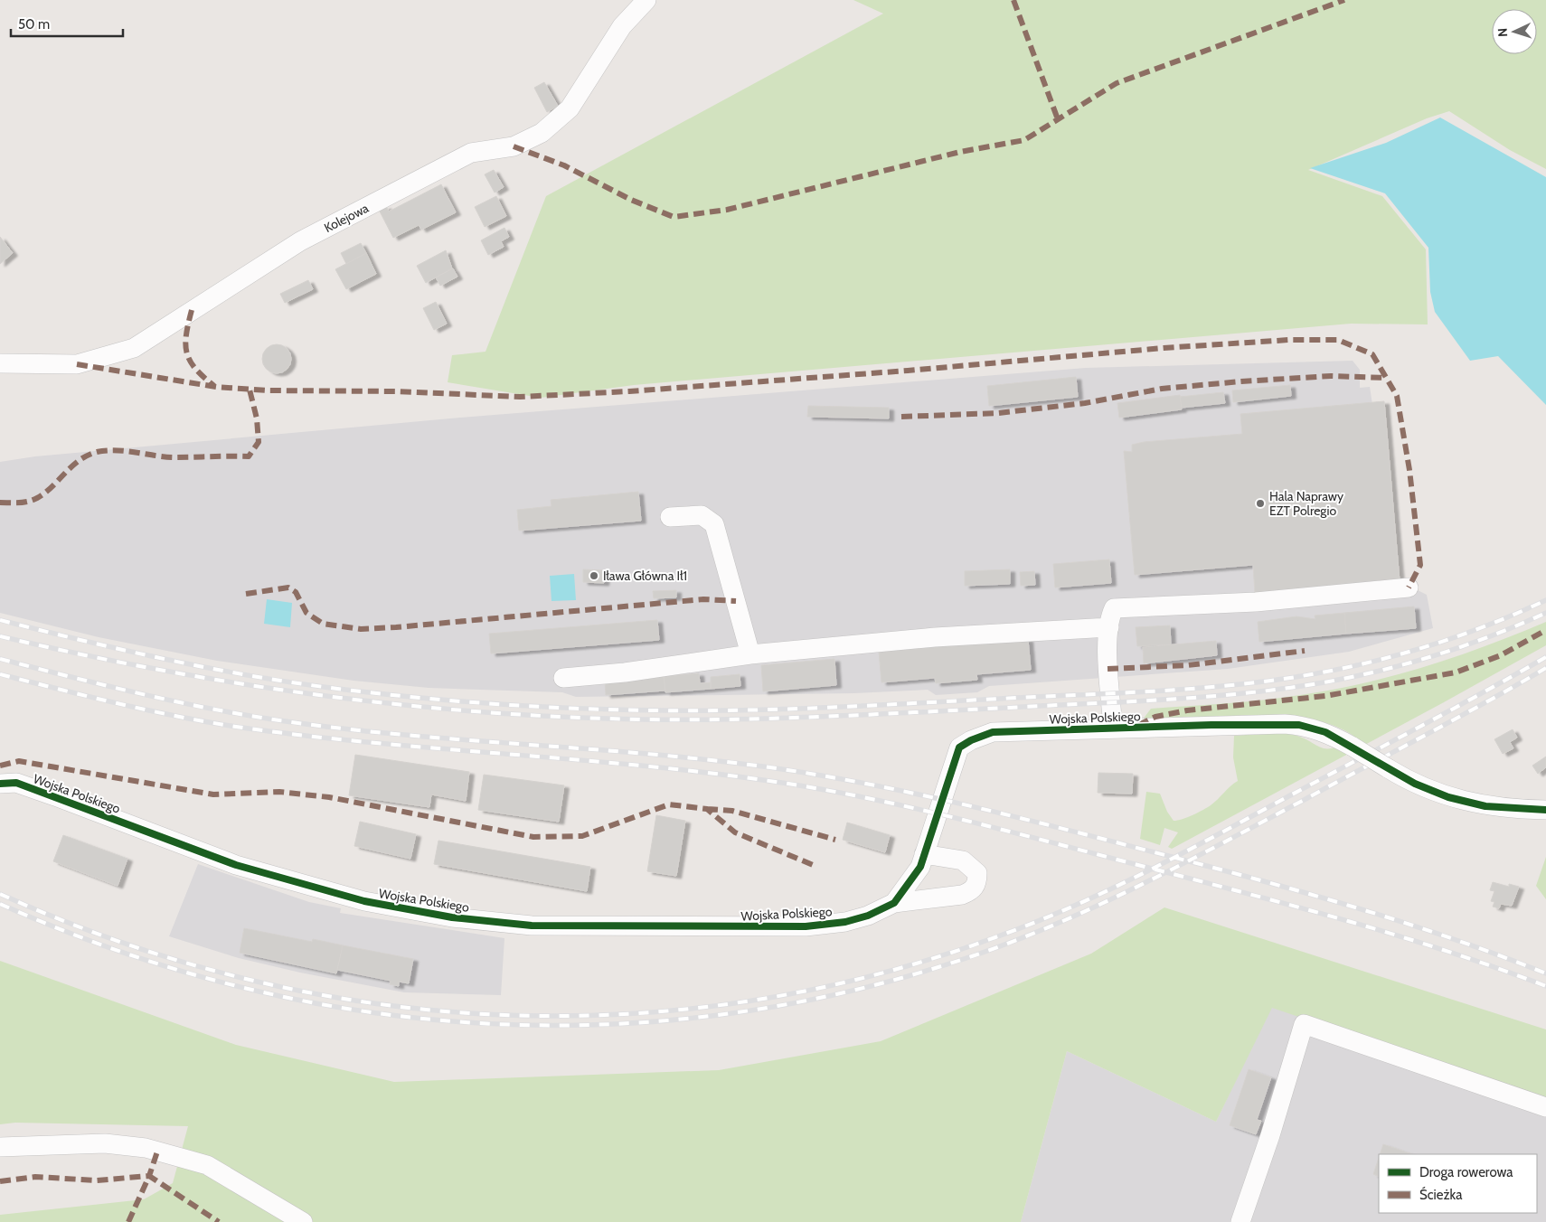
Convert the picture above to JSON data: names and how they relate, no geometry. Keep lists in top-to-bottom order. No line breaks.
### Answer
{"streets":{"street":["Kolejowa","Wojska Polskiego"]},"places":["Hala Naprawy EZT Polregio","Iława Główna Ił1"],"legend":["Droga rowerowa","Ścieżka"],"scale_bar":"50 m","north":"left"}
